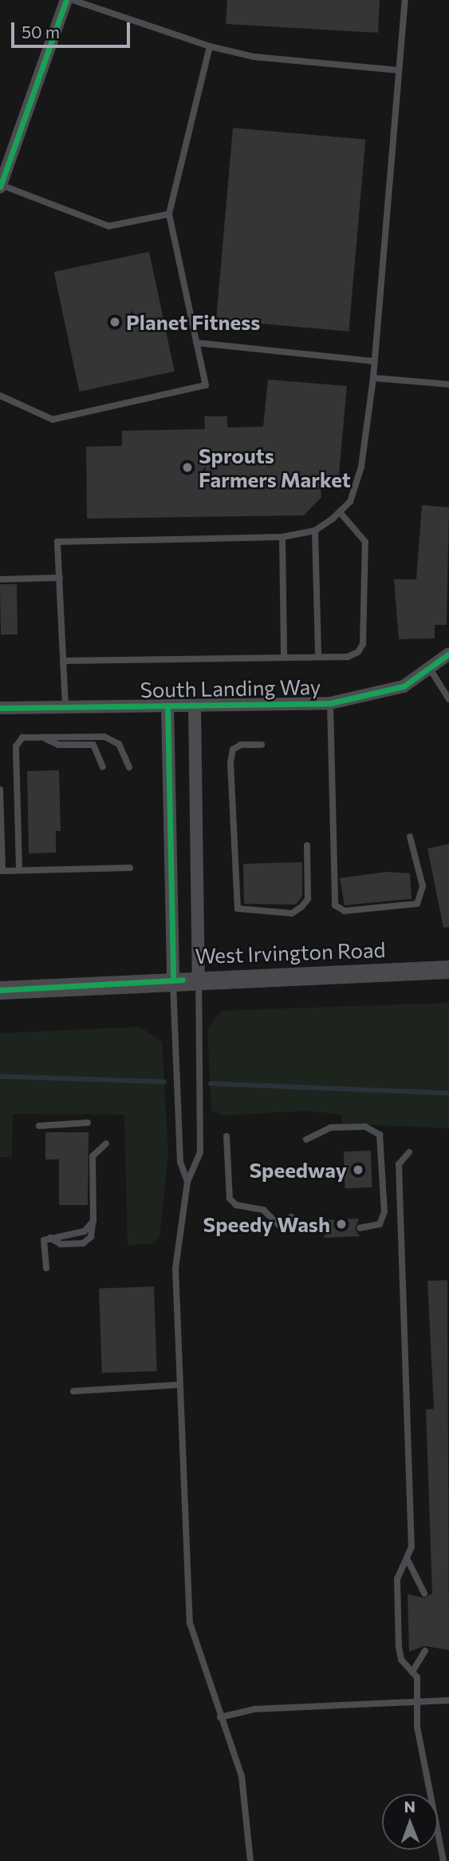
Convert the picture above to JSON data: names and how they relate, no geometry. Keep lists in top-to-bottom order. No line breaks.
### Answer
{"streets":{"main road":["West Irvington Road"],"street":["South Landing Way"]},"places":["Planet Fitness","Sprouts Farmers Market","Speedway","Speedy Wash"],"scale_bar":"50 m","north":"top"}
